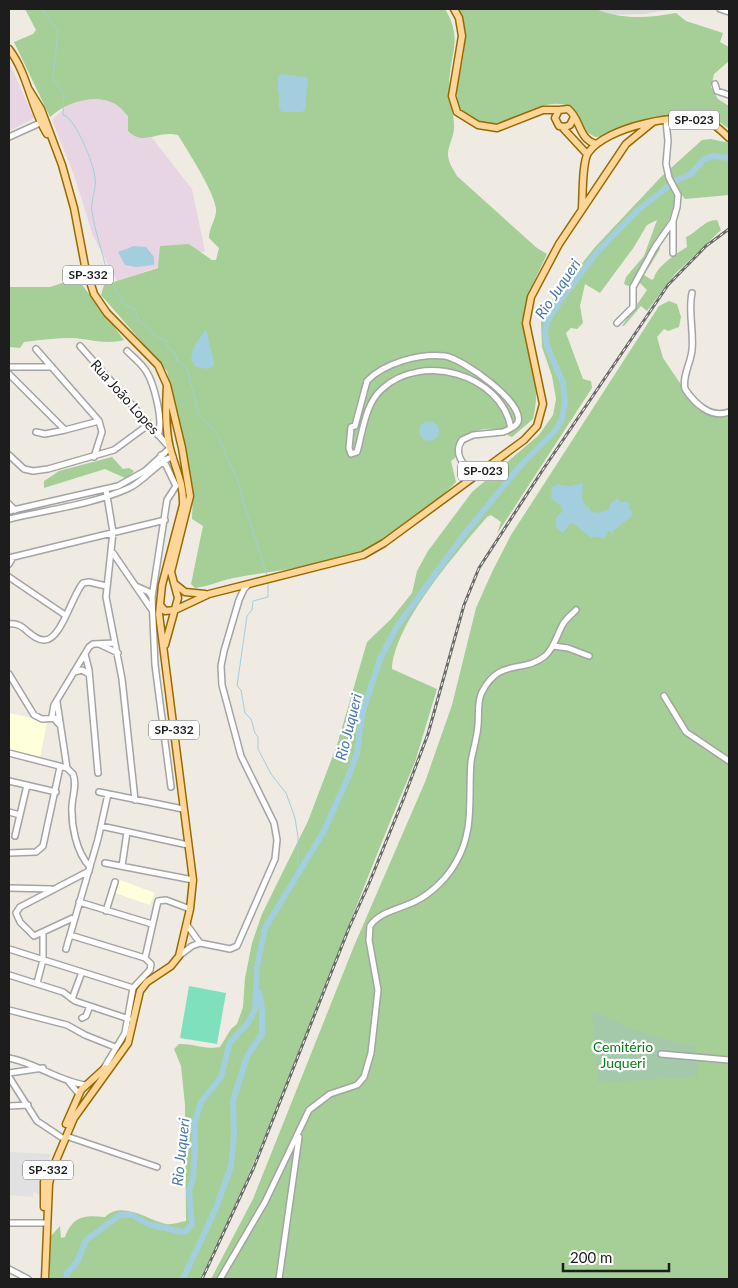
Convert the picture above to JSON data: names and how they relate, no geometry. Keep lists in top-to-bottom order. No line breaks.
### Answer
{"streets":{"main road":["SP-023","SP-332"],"street":["Rua João Lopes"]},"crossings":[["SP-023","SP-332"],["SP-332","Rua João Lopes"]],"water":["Rio Juqueri"],"parks":["Cemitério Juqueri"],"scale_bar":"200 m"}
